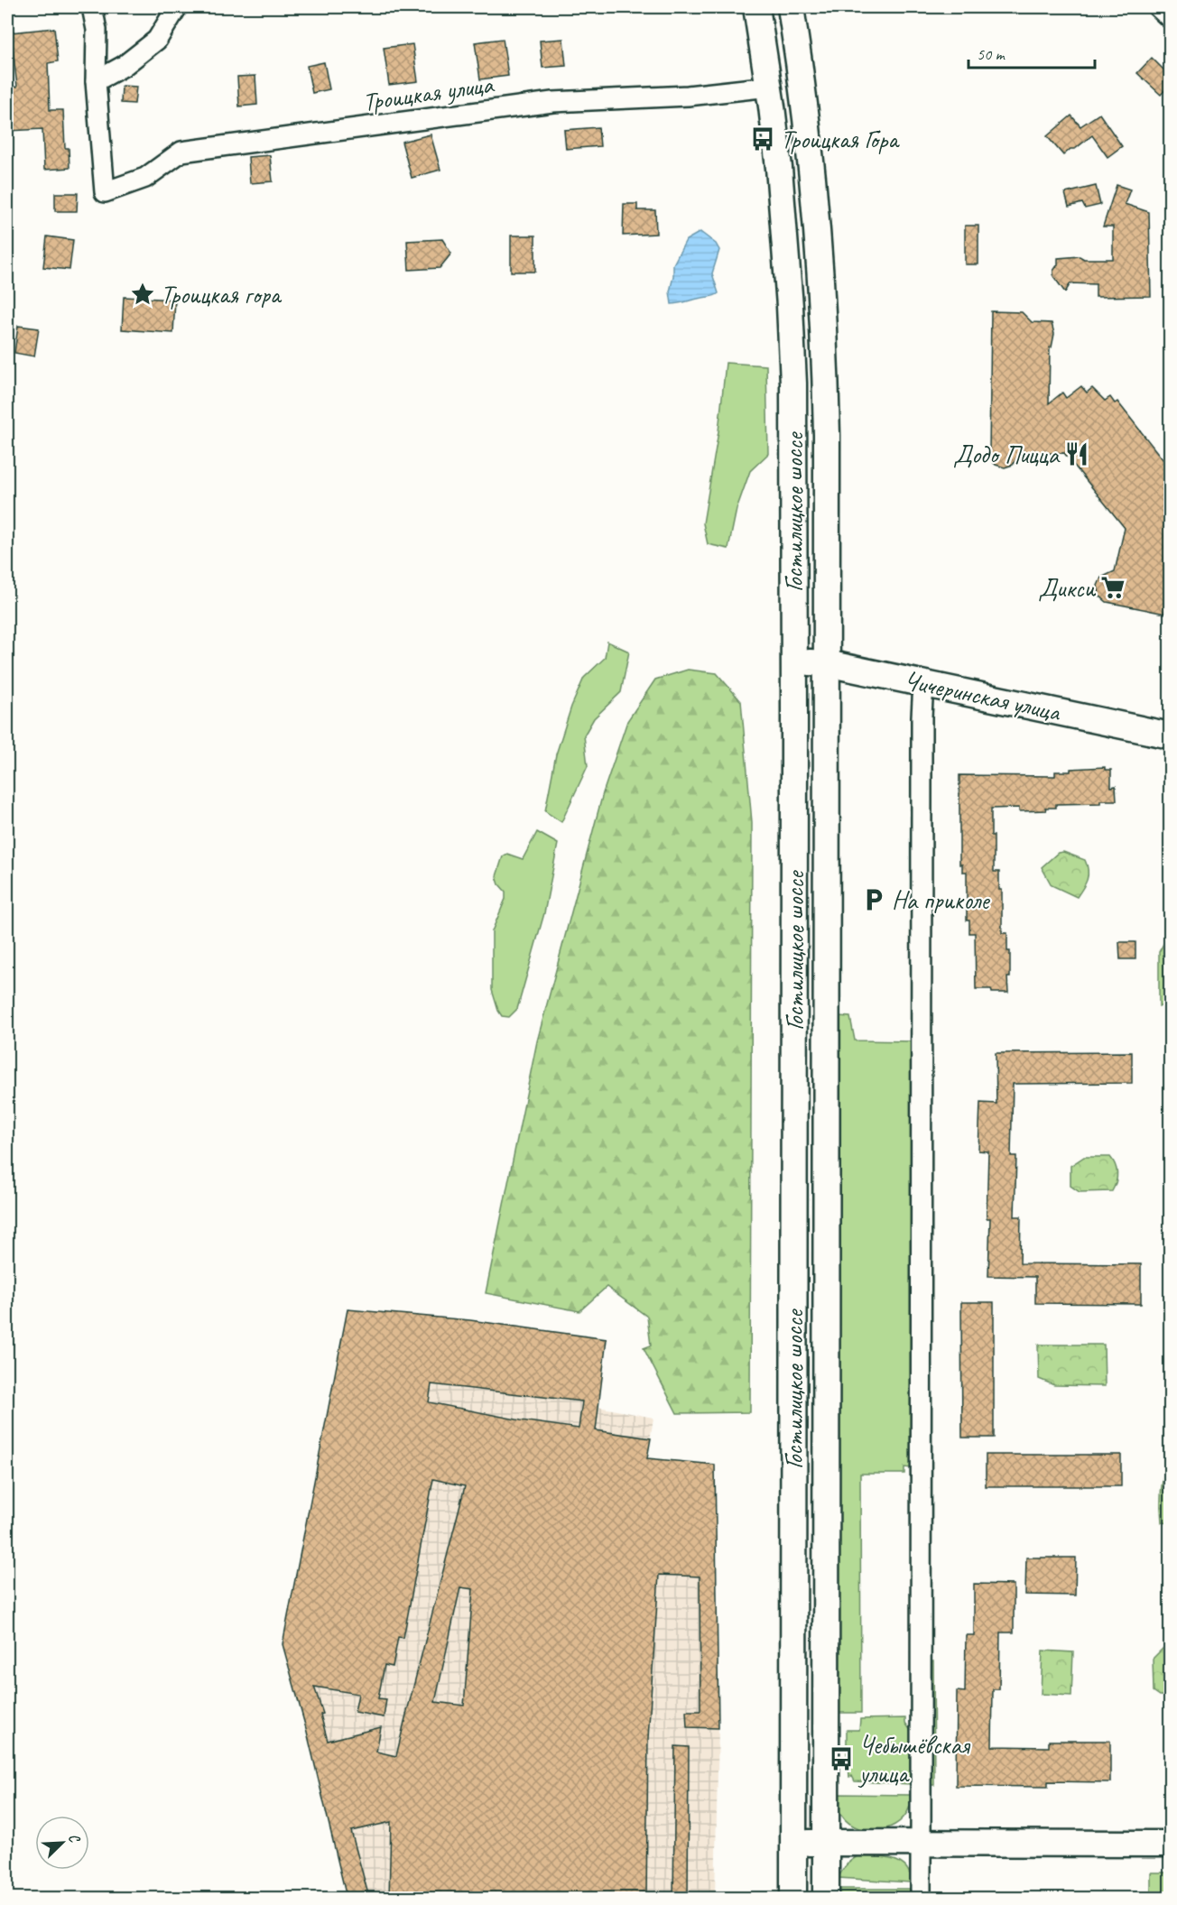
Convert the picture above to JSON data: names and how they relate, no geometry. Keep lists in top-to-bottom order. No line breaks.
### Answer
{"streets":{"street":["Троицкая улица","Гостилицкое шоссе","Чичеринская улица"]},"crossings":[["Троицкая улица","Гостилицкое шоссе"],["Гостилицкое шоссе","Чичеринская улица"]],"places":{"bus stop":["Троицкая Гора","Чебышёвская улица"],"place":["Троицкая гора"],"restaurant":["Додо Пицца"],"supermarket":["Дикси"],"parking":["На приколе"]},"scale_bar":"50 m","north":"top right"}
